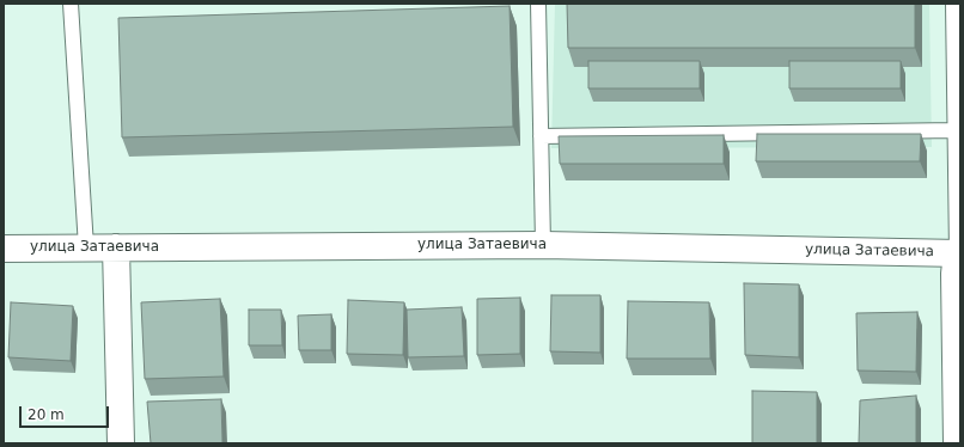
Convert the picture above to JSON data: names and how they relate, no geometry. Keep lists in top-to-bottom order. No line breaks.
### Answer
{"streets":{"street":["улица Затаевича"]},"scale_bar":"20 m"}
